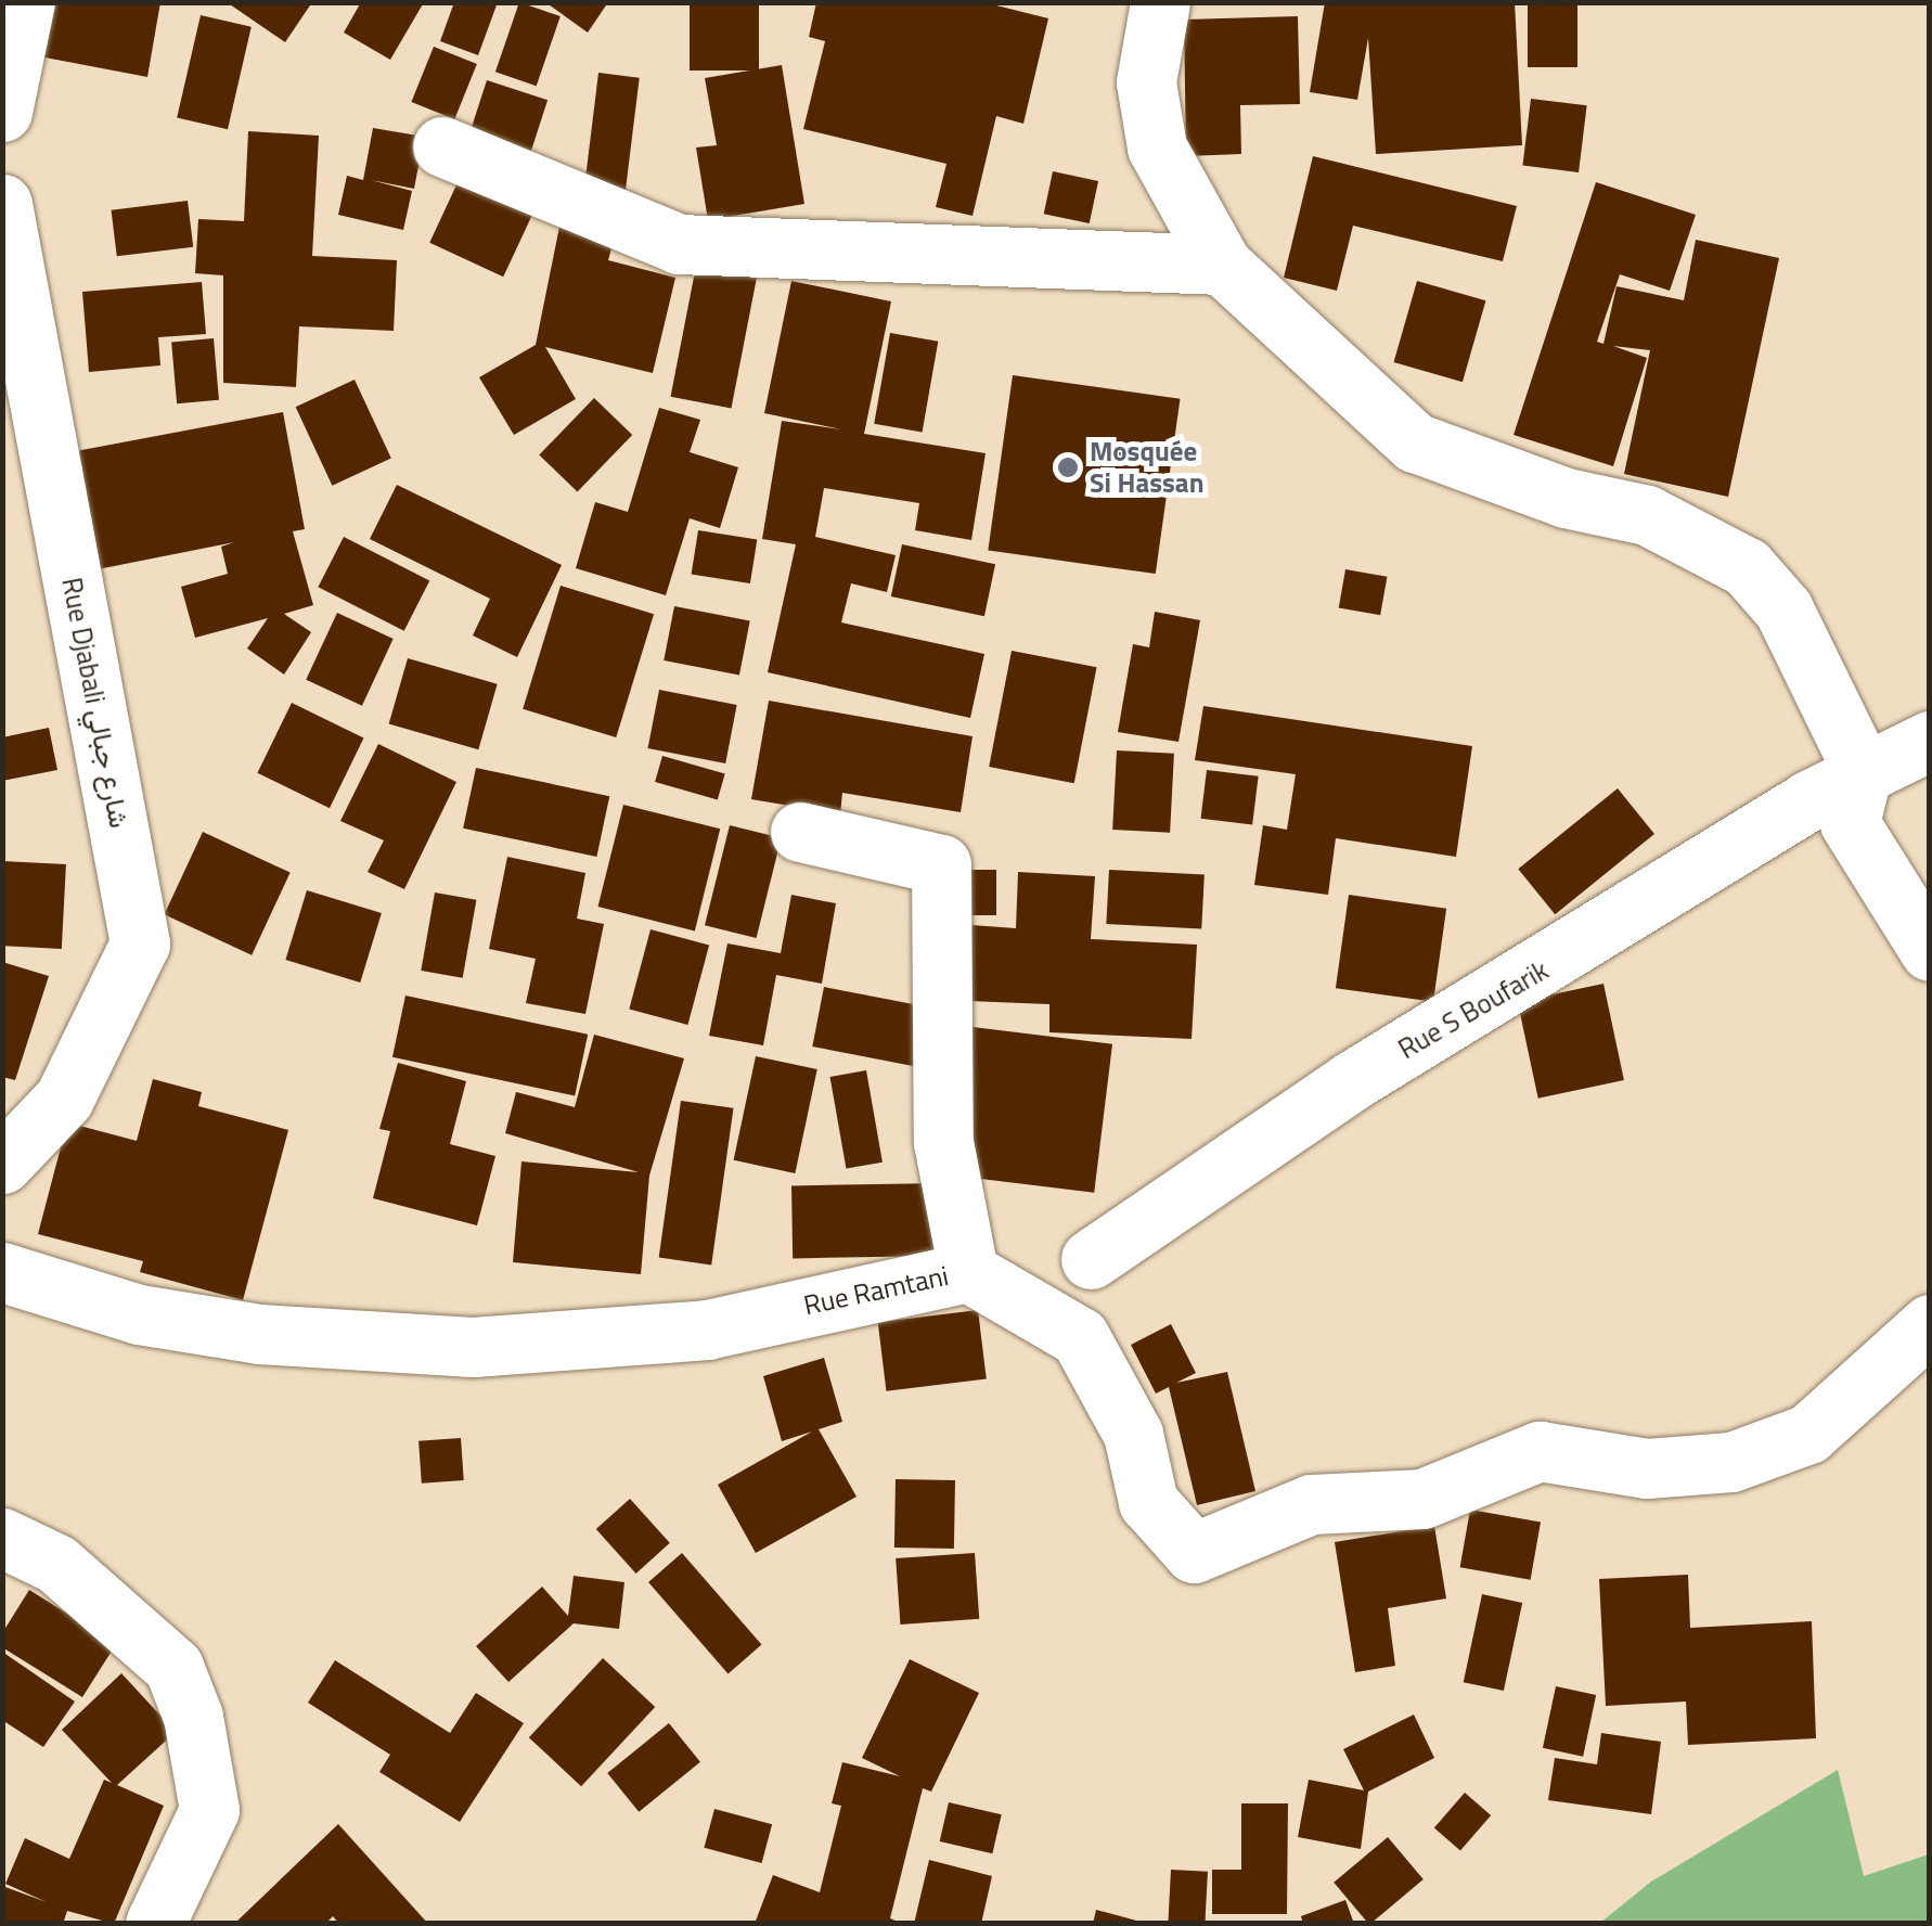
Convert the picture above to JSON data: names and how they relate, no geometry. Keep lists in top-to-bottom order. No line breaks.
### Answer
{"streets":{"street":["Rue Djabali شارع جبالي","Rue S Boufarik","Rue Ramtani"]},"places":["Mosquée Si Hassan"]}
